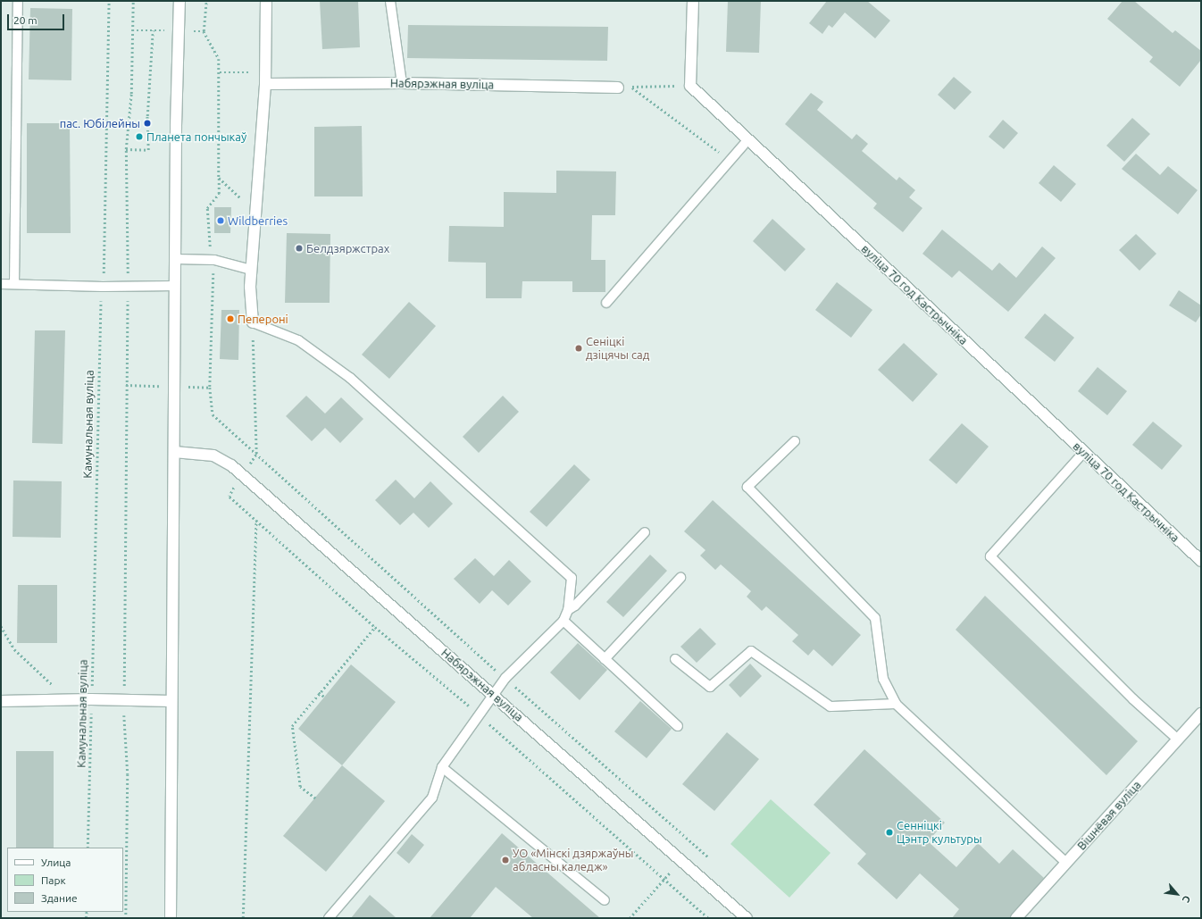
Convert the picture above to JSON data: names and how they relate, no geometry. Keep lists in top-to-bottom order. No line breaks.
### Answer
{"streets":{"street":["Набярэжная вуліца","вуліца 70 год Кастрычніка","Вішнёвая вуліца"],"path":["Камунальная вуліца"]},"places":["пас. Юбілейны","Планета пончыкаў","Wildberries","Белдзяржстрах","Пепероні","Сеніцкі дзіцячы сад","Сенніцкі Цэнтр культуры","УО «Мінскі дзяржаўны абласны каледж»"],"legend":["Улица","Парк","Здание"],"scale_bar":"20 m","north":"bottom right"}
